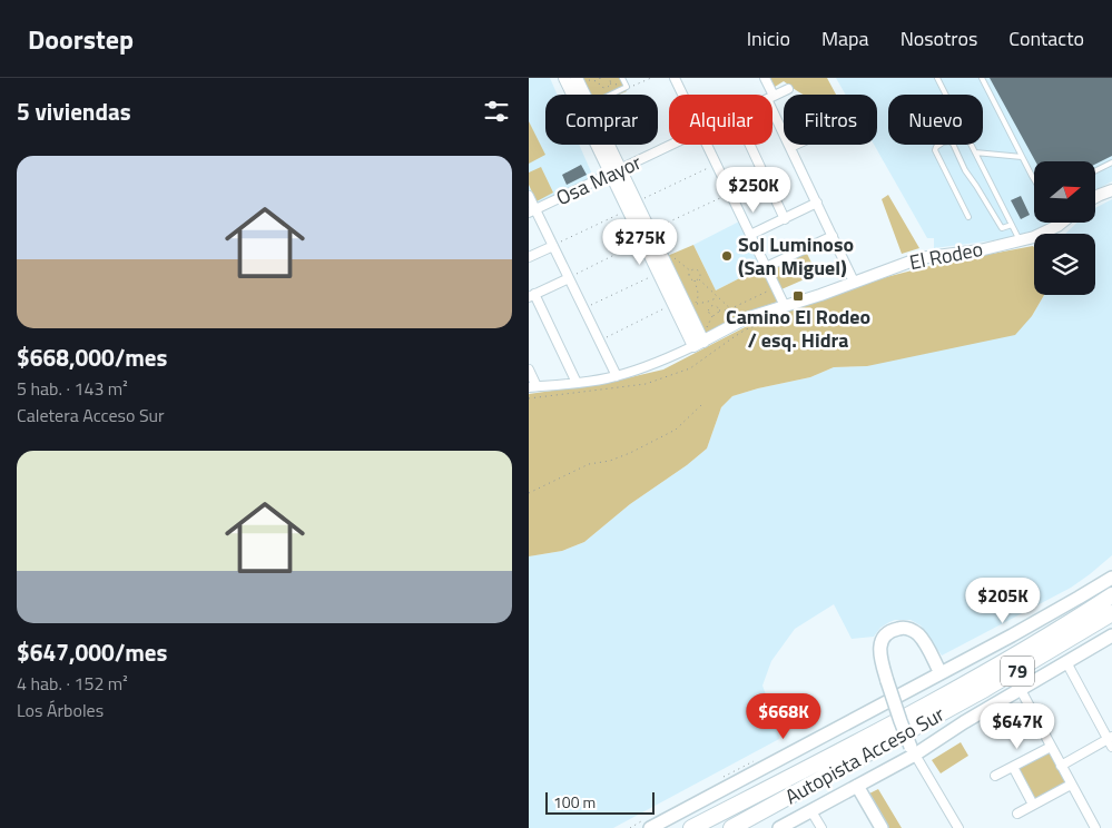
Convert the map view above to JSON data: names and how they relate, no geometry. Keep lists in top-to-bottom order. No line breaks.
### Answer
{"streets":{"highway":["79","Autopista Acceso Sur"],"street":["Osa Mayor","El Rodeo"]},"places":{"other":["Sol Luminoso (San Miguel)"],"transit":["Camino El Rodeo / esq. Hidra"]},"scale_bar":"100 m","north":"right","page":{"header":"Doorstep","nav":["Inicio","Mapa","Nosotros","Contacto"],"heading":"5 viviendas","chip":["Comprar","Alquilar","Filtros","Nuevo"],"list":[{"name":"$668,000/mes","note":"5 hab. · 143 m² · Caletera Acceso Sur"},{"name":"$647,000/mes","note":"4 hab. · 152 m² · Los Árboles"}],"price":["$250K","$275K","$205K","$668K","$647K"],"scale":"100 m"}}
